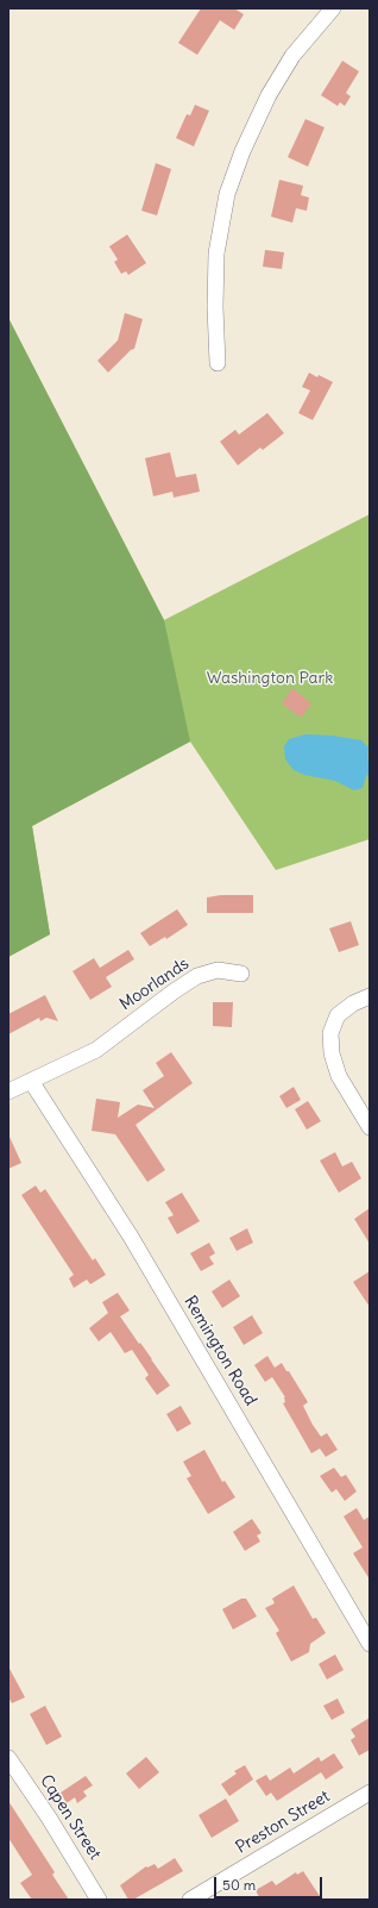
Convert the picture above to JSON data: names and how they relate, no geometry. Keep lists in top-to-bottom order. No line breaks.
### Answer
{"streets":{"street":["Moorlands","Remington Road","Capen Street","Preston Street"]},"crossings":[["Moorlands","Remington Road"]],"parks":["Washington Park"],"scale_bar":"50 m"}
